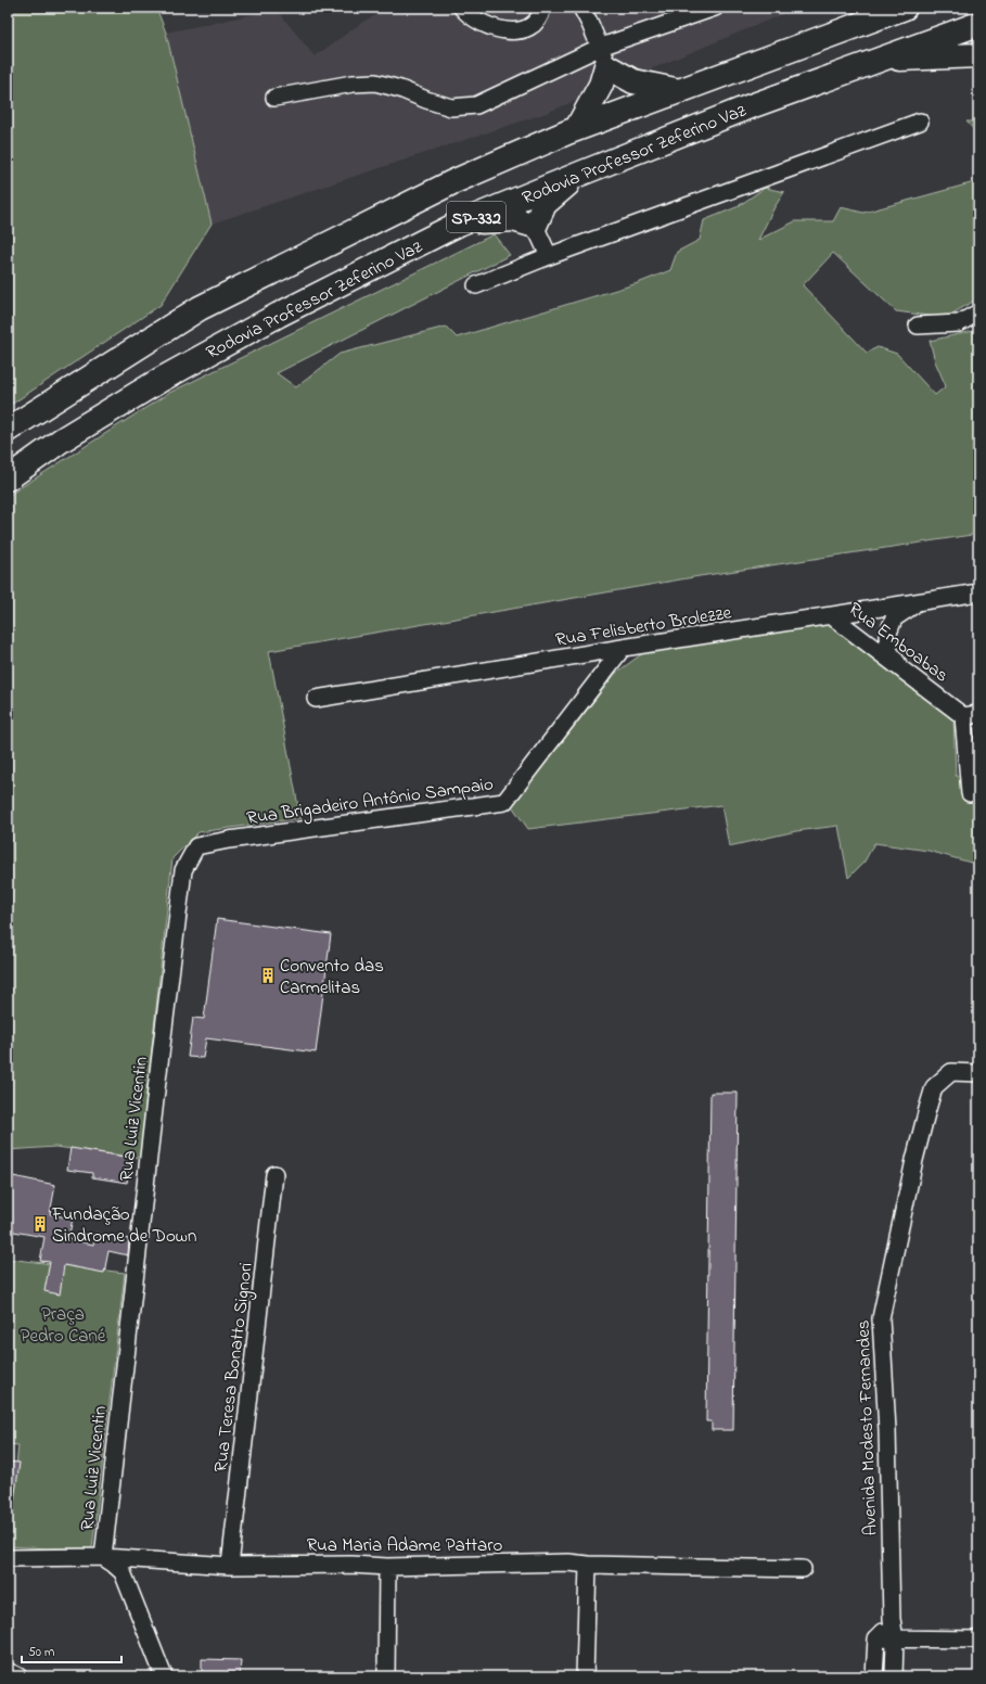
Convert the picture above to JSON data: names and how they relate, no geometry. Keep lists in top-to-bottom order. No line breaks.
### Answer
{"streets":{"highway":["Rodovia Professor Zeferino Vaz","SP-332"],"street":["Rua Felisberto Brolezze","Rua Emboabas","Rua Brigadeiro Antônio Sampaio","Rua Luiz Vicentin","Rua Teresa Bonatto Signori","Avenida Modesto Fernandes","Rua Maria Adame Pattaro"]},"crossings":[["Rua Felisberto Brolezze","Rua Emboabas"],["Rua Felisberto Brolezze","Rua Brigadeiro Antônio Sampaio"],["Rua Brigadeiro Antônio Sampaio","Rua Luiz Vicentin"],["Rua Luiz Vicentin","Rua Maria Adame Pattaro"],["Rua Teresa Bonatto Signori","Rua Maria Adame Pattaro"]],"parks":["Praça Pedro Cané"],"places":{"building":["Convento das Carmelitas","Fundação Sindrome de Down"]},"scale_bar":"50 m"}
